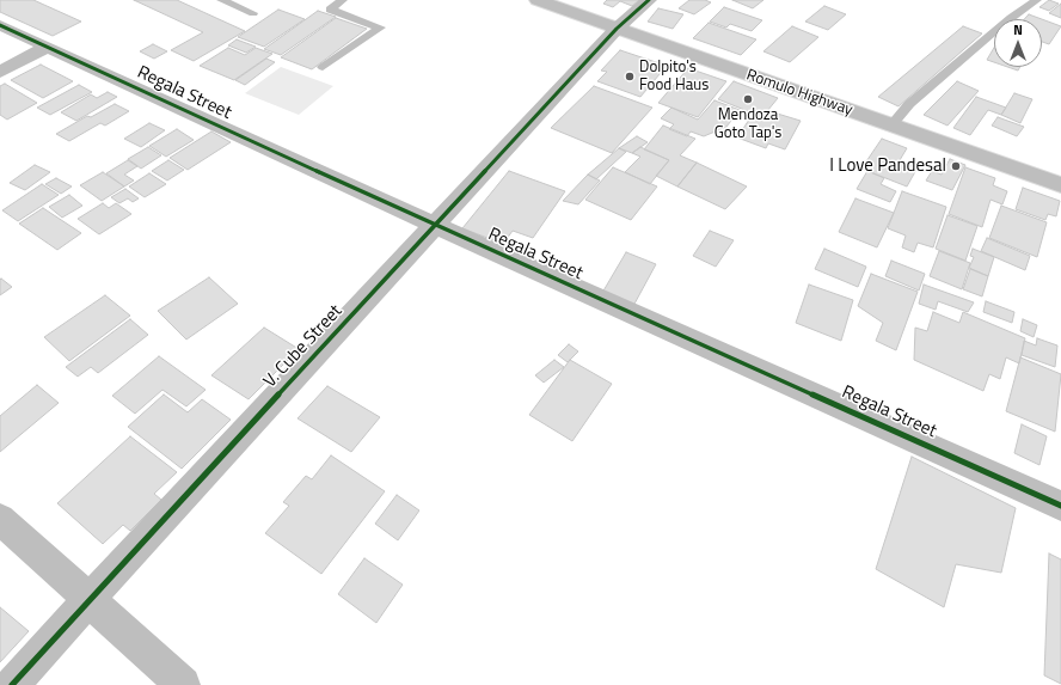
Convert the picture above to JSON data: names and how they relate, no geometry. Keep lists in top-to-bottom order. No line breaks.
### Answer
{"streets":{"main road":["Regala Street","Romulo Highway","V. Cube Street"]},"crossings":[["Regala Street","V. Cube Street"],["Romulo Highway","V. Cube Street"]],"places":["Dolpito's Food Haus","Mendoza Goto Tap's","I Love Pandesal"],"north":"top"}
